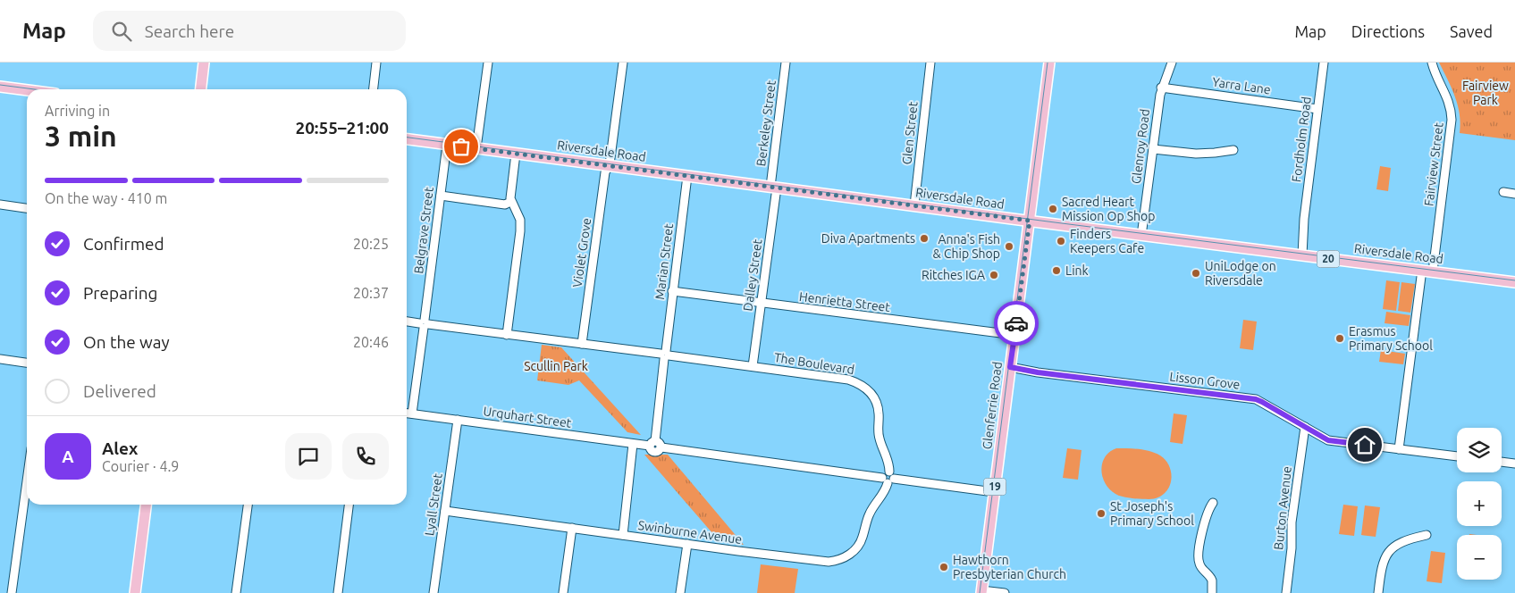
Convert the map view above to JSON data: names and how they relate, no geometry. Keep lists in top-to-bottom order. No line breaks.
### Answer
{"streets":{"main road":["Riversdale Road","20","Glenferrie Road","19"],"street":["Yarra Lane","Berkeley Street","Glen Street","Fordholm Road","Glenroy Road","Fairview Street","Belgrave Street","Violet Grove","Marian Street","Dalley Street","Henrietta Street","The Boulevard","Lisson Grove","Urquhart Street","Lyall Street","Burton Avenue","Swinburne Avenue"]},"crossings":[["Yarra Lane","Fordholm Road"],["Yarra Lane","Glenroy Road"],["Berkeley Street","Riversdale Road"],["Berkeley Street","Dalley Street"],["Glen Street","Riversdale Road"],["Fordholm Road","Riversdale Road"],["Glenroy Road","Riversdale Road"],["Riversdale Road","Fairview Street"],["Riversdale Road","Belgrave Street"],["Riversdale Road","Violet Grove"],["Riversdale Road","Marian Street"],["Riversdale Road","Dalley Street"],["Riversdale Road","Glenferrie Road"],["Fairview Street","Lisson Grove"],["Belgrave Street","The Boulevard"],["Belgrave Street","Urquhart Street"],["Violet Grove","The Boulevard"],["Marian Street","Henrietta Street"],["Marian Street","The Boulevard"],["Marian Street","Urquhart Street"],["Dalley Street","Henrietta Street"],["Dalley Street","The Boulevard"],["Henrietta Street","Glenferrie Road"],["The Boulevard","Urquhart Street"],["The Boulevard","Swinburne Avenue"],["Lisson Grove","Glenferrie Road"],["Lisson Grove","Burton Avenue"],["Urquhart Street","Lyall Street"],["Urquhart Street","Swinburne Avenue"],["Lyall Street","Swinburne Avenue"]],"parks":["Fairview Park","Scullin Park"],"places":["Sacred Heart Mission Op Shop","Diva Apartments","Finders Keepers Cafe","Anna's Fish & Chip Shop","Link","UniLodge on Riversdale","Ritches IGA","Erasmus Primary School","St Joseph's Primary School","Hawthorn Presbyterian Church"],"page":{"header":"Map","search":"Search here","nav":["Map","Directions","Saved"],"heading":["3 min","Arriving in","20:55–21:00"],"panel":["Alex","Courier · 4.9"],"bar":"On the way · 410 m","list":[["Confirmed","20:25"],["Preparing","20:37"],["On the way","20:46"],"Delivered"],"map_buttons":["+","−"],"round":"A"}}
